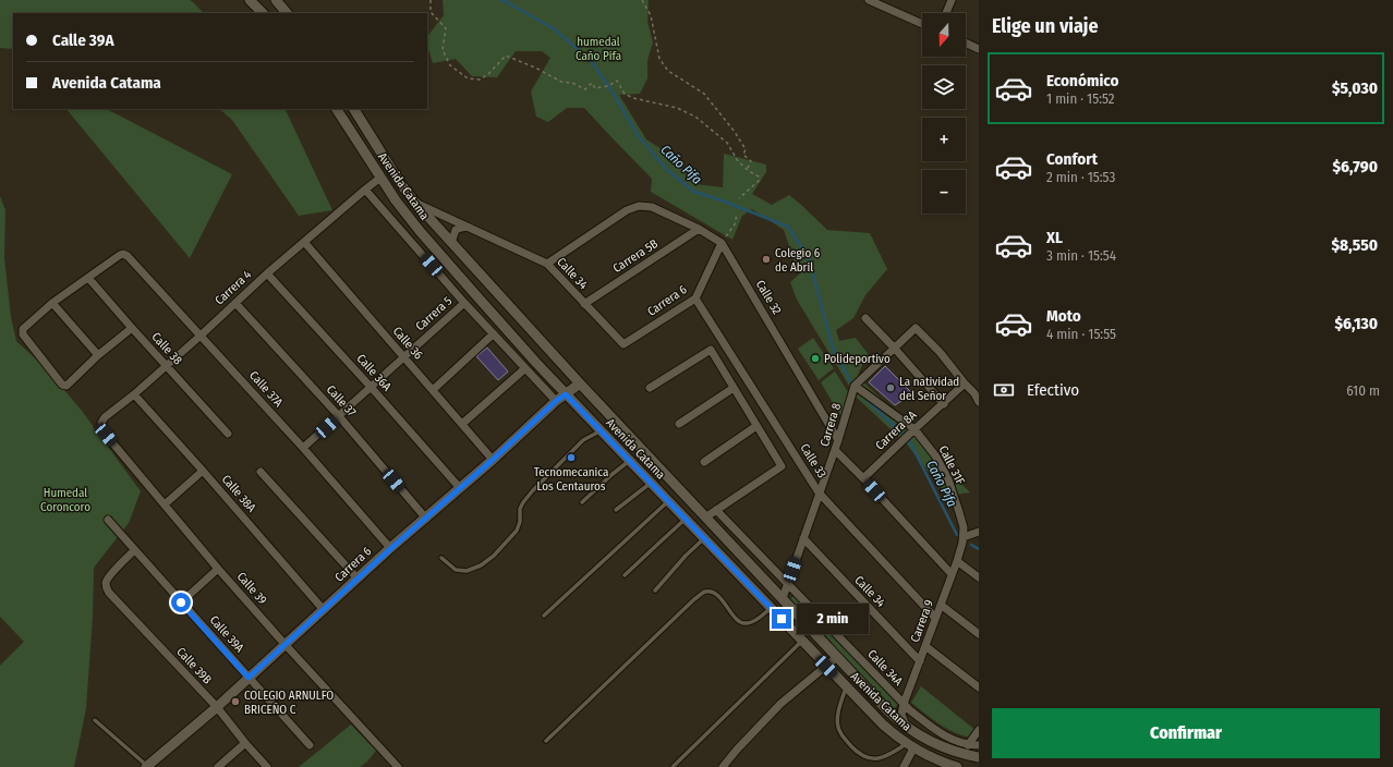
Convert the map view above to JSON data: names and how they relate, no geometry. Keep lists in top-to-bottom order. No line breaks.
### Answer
{"streets":{"main road":["Avenida Catama","Carrera 6"],"street":["Carrera 5B","Calle 34","Carrera 4","Calle 32","Carrera 5","Calle 36","Calle 38","Calle 36A","Calle 37A","Calle 37","Carrera 8","Carrera 8A","Calle 33","Calle 31F","Calle 38A","Calle 39","Carrera 9","Calle 39A","Calle 39B","Calle 34A"]},"crossings":[["Avenida Catama","Calle 34"],["Avenida Catama","Carrera 4"],["Avenida Catama","Carrera 6"],["Avenida Catama","Carrera 8"],["Avenida Catama","Carrera 9"],["Carrera 5B","Calle 34"],["Carrera 5B","Calle 32"],["Calle 34","Calle 32"],["Calle 34","Carrera 6"],["Calle 34","Carrera 8"],["Calle 34","Carrera 9"],["Carrera 4","Calle 36"],["Carrera 4","Calle 38"],["Carrera 4","Calle 36A"],["Carrera 4","Calle 37A"],["Carrera 4","Calle 37"],["Carrera 4","Calle 38A"],["Carrera 4","Calle 39"],["Calle 32","Carrera 6"],["Calle 32","Carrera 8"],["Carrera 6","Calle 36"],["Carrera 6","Calle 36A"],["Carrera 6","Calle 37A"],["Carrera 6","Calle 37"],["Carrera 6","Calle 33"],["Carrera 6","Calle 38A"],["Carrera 6","Calle 39"],["Carrera 6","Calle 39A"],["Carrera 6","Calle 39B"],["Carrera 5","Calle 36"],["Carrera 5","Calle 36A"],["Carrera 5","Calle 37A"],["Carrera 5","Calle 37"],["Calle 38","Calle 37A"],["Carrera 8","Calle 33"],["Carrera 8","Calle 31F"],["Carrera 8","Calle 34A"],["Carrera 8A","Calle 31F"],["Calle 33","Carrera 9"],["Calle 31F","Carrera 9"],["Carrera 9","Calle 34A"],["Calle 39A","Calle 39B"]],"water":["Caño Pifa"],"parks":["humedal Caño Pifa","Humedal Coroncoro"],"places":["Colegio 6 de Abril","Polideportivo","La natividad del Señor","Tecnomecanica Los Centauros","COLEGIO ARNULFO BRICEÑO C"],"north":"bottom","page":{"heading":"Elige un viaje","map_buttons":["+","−"],"banner":["Calle 39A","Avenida Catama"],"list":[{"name":"Económico","note":"1 min · 15:52","value":"$5,030"},{"name":"Confort","note":"2 min · 15:53","value":"$6,790"},{"name":"XL","note":"3 min · 15:54","value":"$8,550"},{"name":"Moto","note":"4 min · 15:55","value":"$6,130"}],"pay":["Efectivo","610 m"],"bubble":"2 min","buttons":"Confirmar"}}
